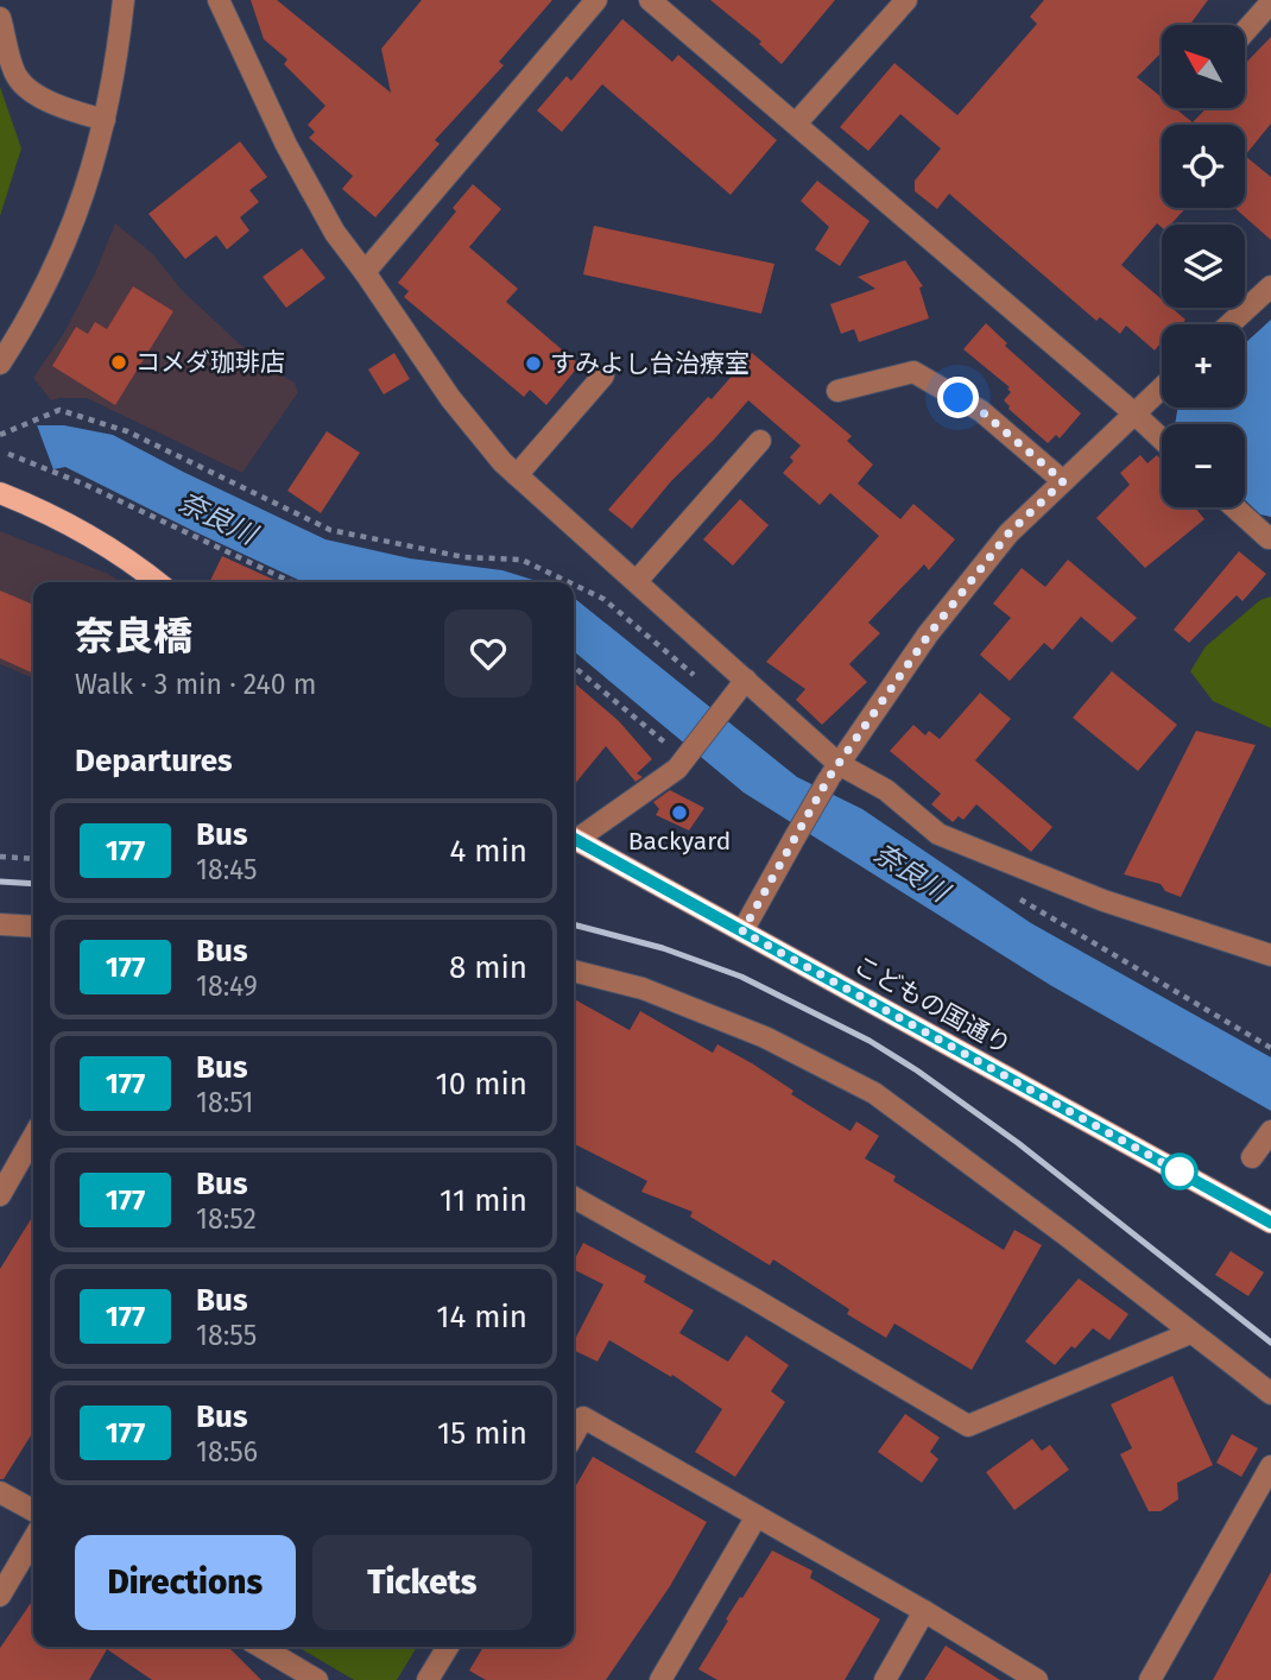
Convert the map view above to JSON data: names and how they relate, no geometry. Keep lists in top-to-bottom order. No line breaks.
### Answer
{"streets":{"main road":["こどもの国通り"]},"water":["奈良川"],"places":["コメダ珈琲店","すみよし台治療室","Backyard"],"lines":["bus line 177"],"north":"top left","page":{"map_buttons":["+","−"],"heading":[["奈良橋","Walk · 3 min · 240 m"],"Departures"],"list":[{"mark":"177","name":"Bus","note":"18:45","value":"4 min"},{"mark":"177","name":"Bus","note":"18:49","value":"8 min"},{"mark":"177","name":"Bus","note":"18:51","value":"10 min"},{"mark":"177","name":"Bus","note":"18:52","value":"11 min"},{"mark":"177","name":"Bus","note":"18:55","value":"14 min"},{"mark":"177","name":"Bus","note":"18:56","value":"15 min"}],"buttons":["Directions","Tickets"]}}
